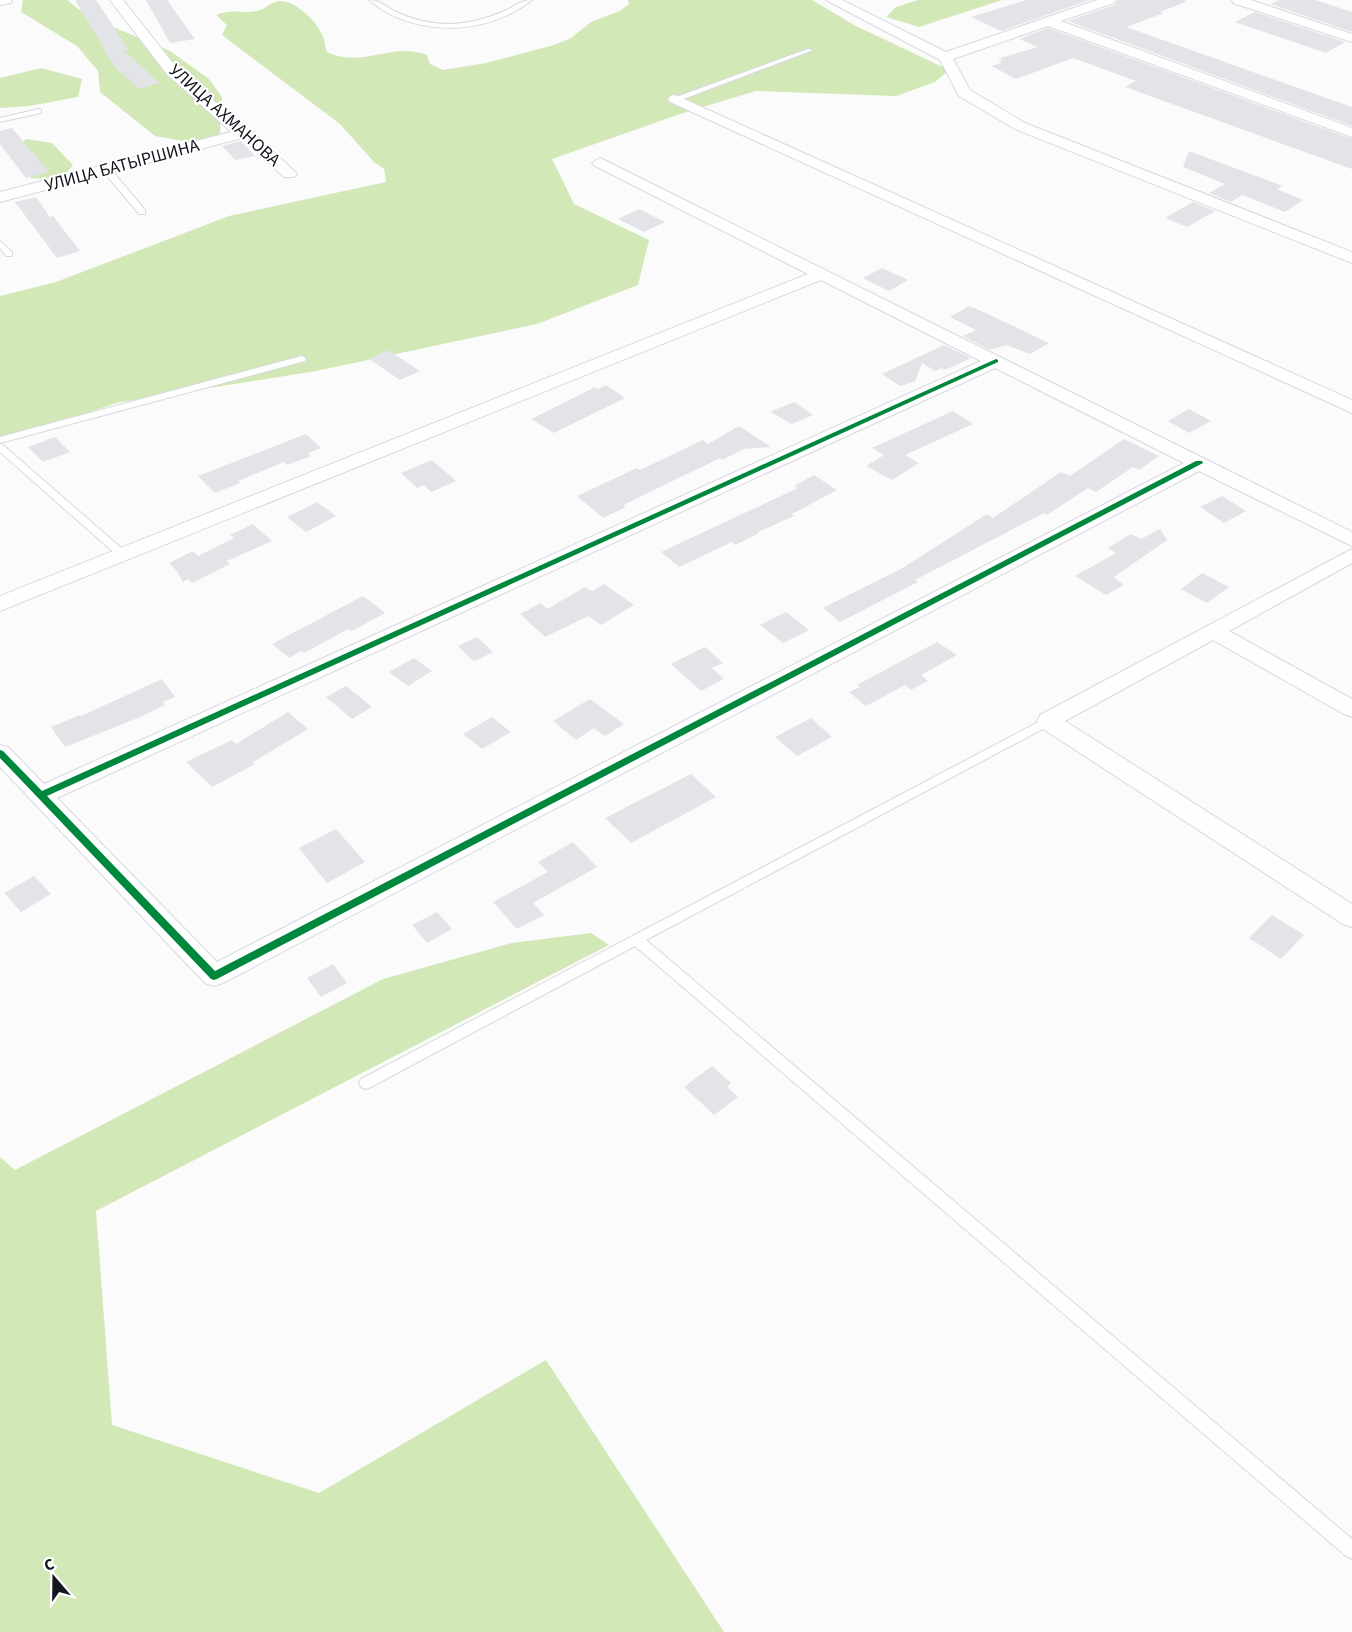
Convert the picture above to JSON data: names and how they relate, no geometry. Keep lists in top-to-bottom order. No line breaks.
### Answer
{"streets":{"street":["УЛИЦА АХМАНОВА","УЛИЦА БАТЫРШИНА"]},"crossings":[["УЛИЦА АХМАНОВА","УЛИЦА БАТЫРШИНА"]],"north":"top"}
